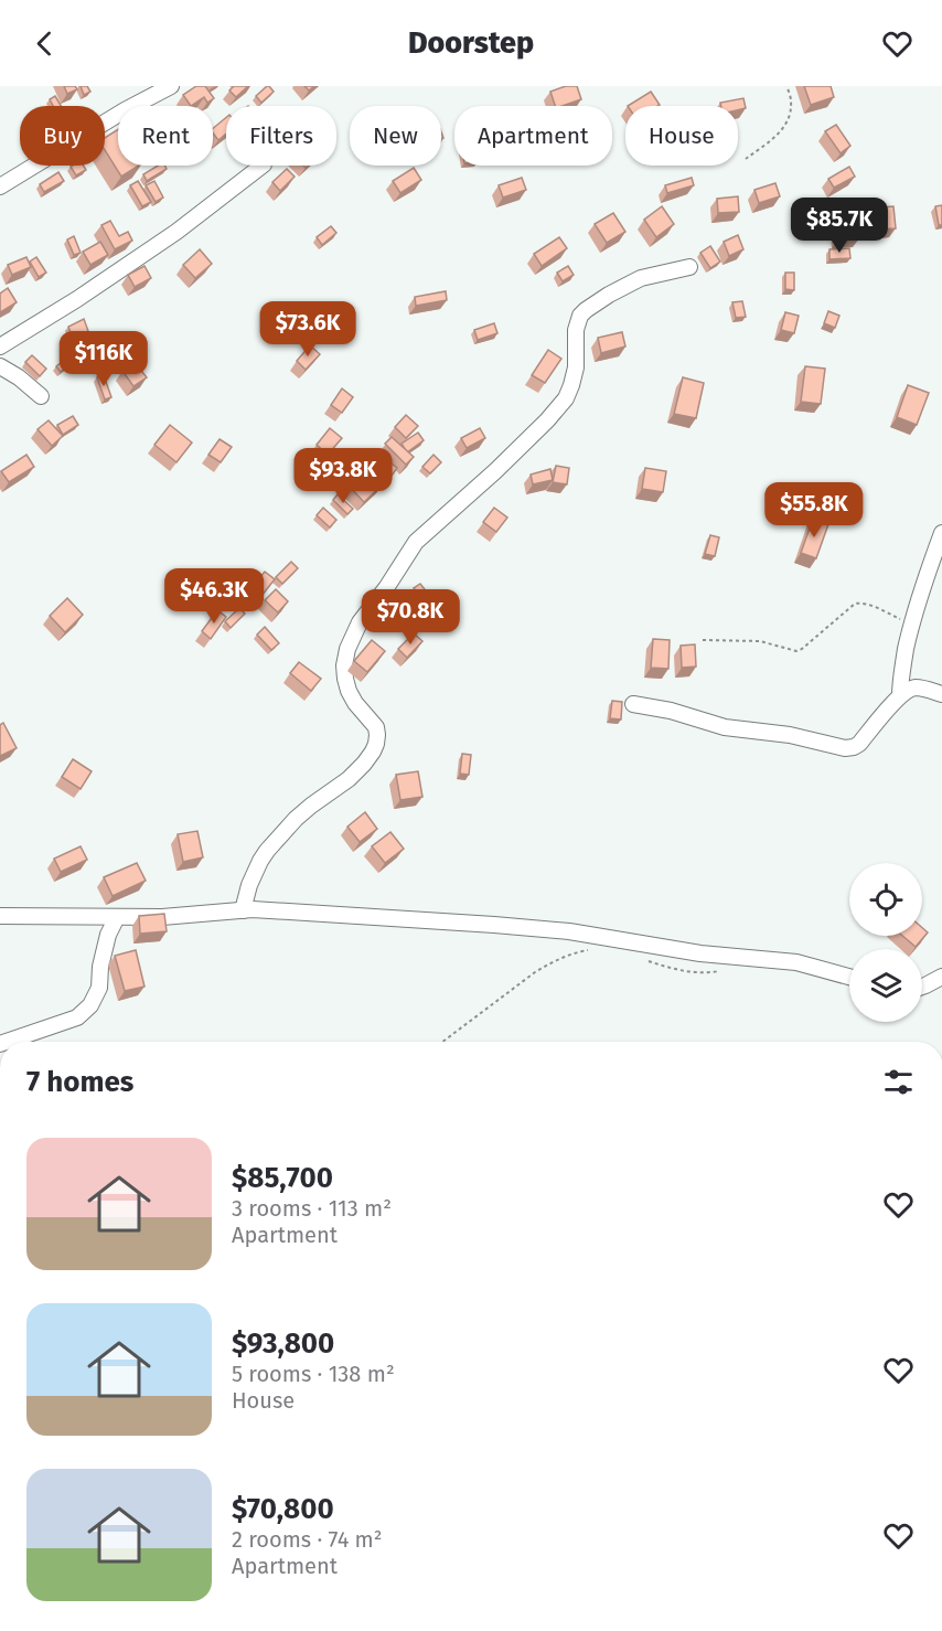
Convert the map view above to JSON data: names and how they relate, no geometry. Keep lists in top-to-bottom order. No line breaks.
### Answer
{"page":{"header":"Doorstep","chip":["Buy","Rent","Filters","New","Apartment","House"],"price":["$85.7K","$73.6K","$116K","$93.8K","$55.8K","$46.3K","$70.8K"],"heading":"7 homes","list":[{"name":"$85,700","note":"3 rooms · 113 m² · Apartment"},{"name":"$93,800","note":"5 rooms · 138 m² · House"},{"name":"$70,800","note":"2 rooms · 74 m² · Apartment"}]}}
